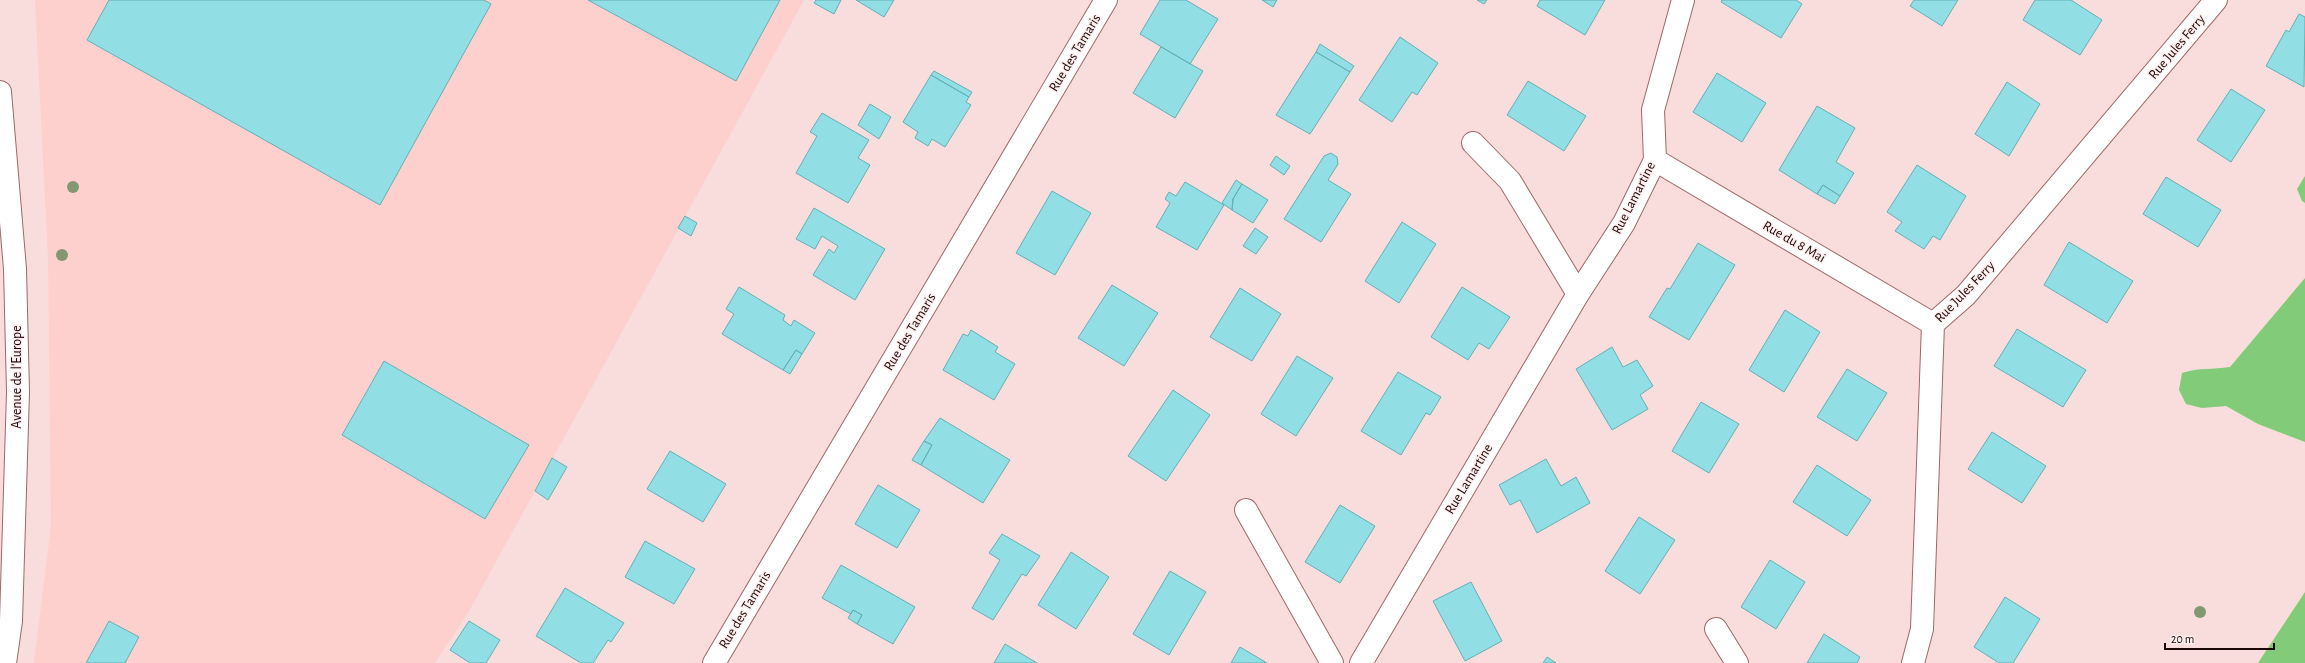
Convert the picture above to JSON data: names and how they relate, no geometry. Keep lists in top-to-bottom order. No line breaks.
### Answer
{"streets":{"street":["Rue Jules Ferry","Rue des Tamaris","Rue Lamartine","Rue du 8 Mai","Avenue de l'Europe"]},"crossings":[["Rue Jules Ferry","Rue du 8 Mai"],["Rue Lamartine","Rue du 8 Mai"]],"scale_bar":"20 m"}
